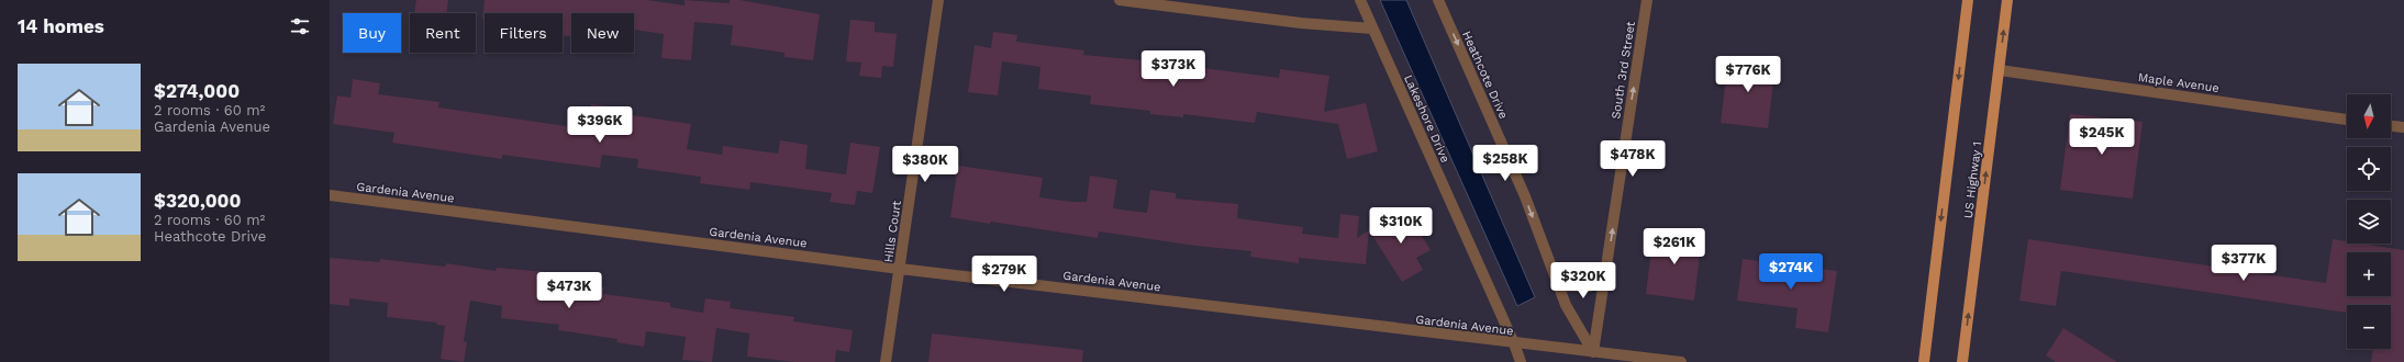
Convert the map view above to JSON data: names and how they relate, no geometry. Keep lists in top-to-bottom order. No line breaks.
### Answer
{"streets":{"main road":["US Highway 1"],"street":["South 3rd Street","Heathcote Drive","Maple Avenue","Lakeshore Drive","Gardenia Avenue","Hills Court"]},"crossings":[["South 3rd Street","Heathcote Drive"],["South 3rd Street","Gardenia Avenue"],["Heathcote Drive","Gardenia Avenue"],["Maple Avenue","US Highway 1"],["Lakeshore Drive","Gardenia Avenue"],["Gardenia Avenue","Hills Court"]],"one_way":["South 3rd Street","Heathcote Drive"],"north":"bottom","page":{"heading":"14 homes","chip":["Buy","Rent","Filters","New"],"price":["$373K","$776K","$396K","$245K","$478K","$258K","$380K","$310K","$261K","$377K","$274K","$279K","$320K","$473K"],"list":[{"name":"$274,000","note":"2 rooms · 60 m² · Gardenia Avenue"},{"name":"$320,000","note":"2 rooms · 60 m² · Heathcote Drive"}],"map_buttons":["+","−"]}}
